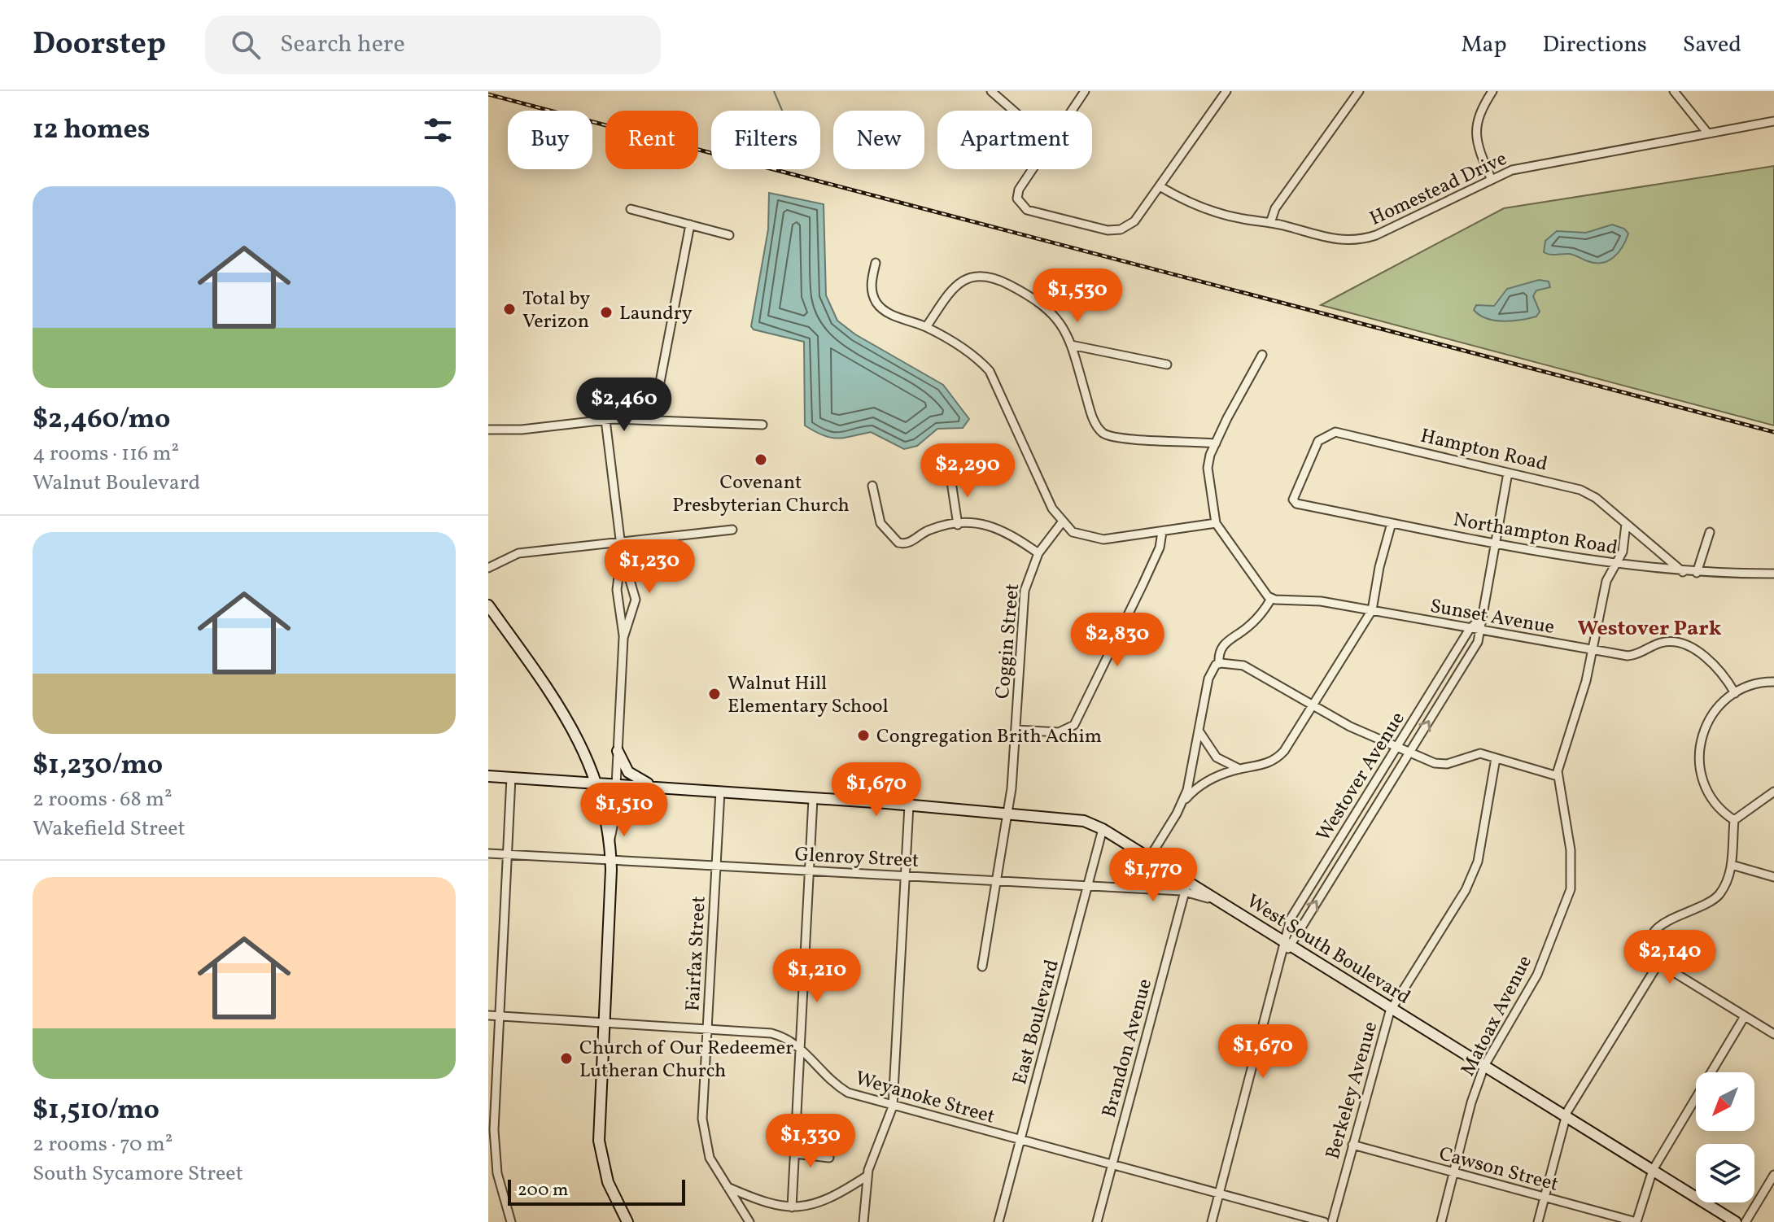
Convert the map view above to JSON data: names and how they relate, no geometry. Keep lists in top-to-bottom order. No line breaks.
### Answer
{"streets":{"street":["Homestead Drive","Hampton Road","Northampton Road","Sunset Avenue","Coggin Street","Westover Avenue","Glenroy Street","West South Boulevard","Fairfax Street","Matoax Avenue","East Boulevard","Brandon Avenue","Berkeley Avenue","Weyanoke Street","Cawson Street"]},"crossings":[["Hampton Road","Northampton Road"],["Hampton Road","Westover Avenue"],["Hampton Road","Matoax Avenue"],["Northampton Road","Westover Avenue"],["Northampton Road","Matoax Avenue"],["Sunset Avenue","Westover Avenue"],["Sunset Avenue","Matoax Avenue"],["Coggin Street","Glenroy Street"],["Coggin Street","West South Boulevard"],["Westover Avenue","West South Boulevard"],["Westover Avenue","Weyanoke Street"],["Glenroy Street","West South Boulevard"],["Glenroy Street","Fairfax Street"],["Glenroy Street","East Boulevard"],["Glenroy Street","Brandon Avenue"],["West South Boulevard","Fairfax Street"],["West South Boulevard","Matoax Avenue"],["West South Boulevard","East Boulevard"],["West South Boulevard","Brandon Avenue"],["West South Boulevard","Berkeley Avenue"],["Fairfax Street","Weyanoke Street"],["Matoax Avenue","Cawson Street"],["East Boulevard","Weyanoke Street"],["Brandon Avenue","Weyanoke Street"],["Berkeley Avenue","Cawson Street"]],"districts":["Westover Park"],"places":["Total by Verizon","Laundry","Covenant Presbyterian Church","Walnut Hill Elementary School","Congregation Brith Achim","Church of Our Redeemer Lutheran Church"],"scale_bar":"200 m","north":"bottom left","page":{"header":"Doorstep","search":"Search here","nav":["Map","Directions","Saved"],"heading":"12 homes","chip":["Buy","Rent","Filters","New","Apartment"],"list":[{"name":"$2,460/mo","note":"4 rooms · 116 m² · Walnut Boulevard"},{"name":"$1,230/mo","note":"2 rooms · 68 m² · Wakefield Street"},{"name":"$1,510/mo","note":"2 rooms · 70 m² · South Sycamore Street"}],"price":["$1,530","$2,460","$2,290","$1,230","$2,830","$1,670","$1,510","$1,770","$2,140","$1,210","$1,670","$1,330"],"scale":"200 m"}}
